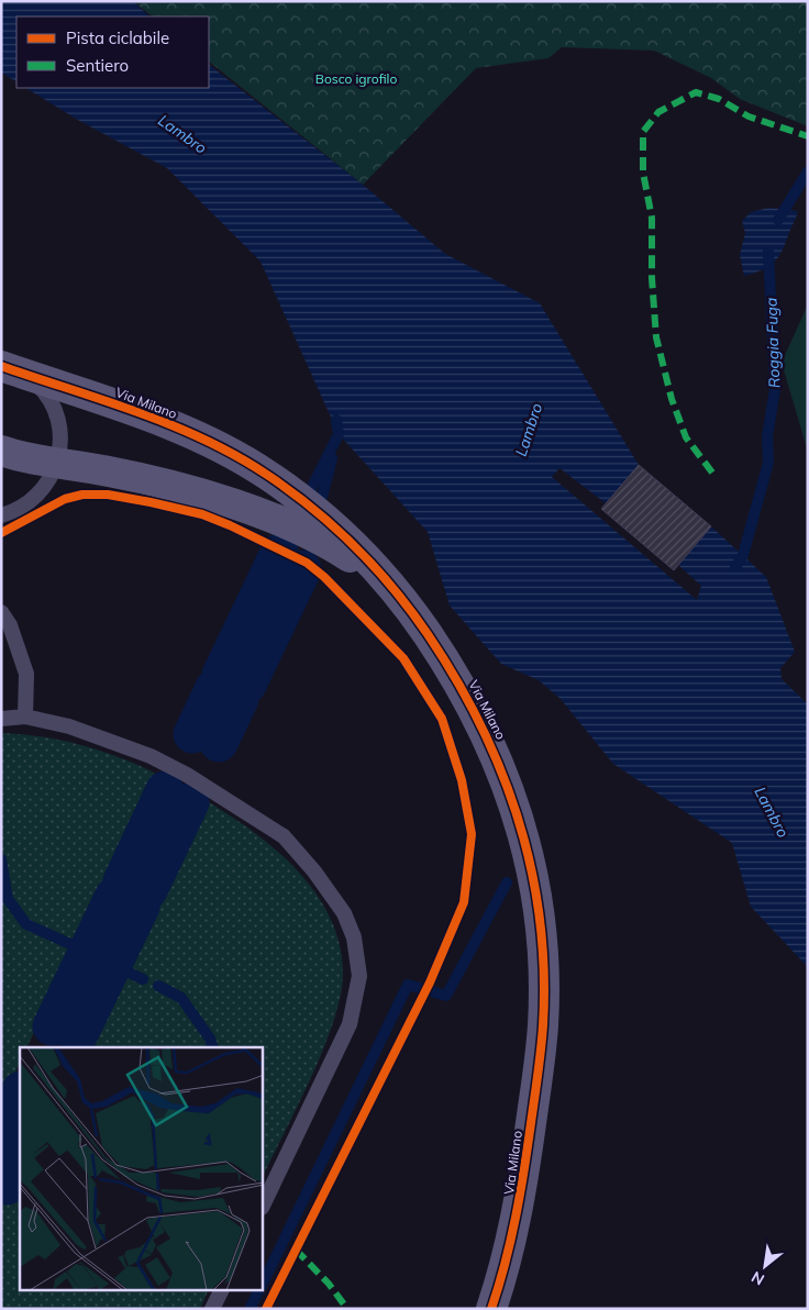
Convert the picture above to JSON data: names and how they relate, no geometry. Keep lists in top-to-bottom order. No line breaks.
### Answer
{"streets":{"street":["Via Milano"]},"water":["Lambro","Roggia Fuga"],"parks":["Bosco igrofilo"],"legend":["Pista ciclabile","Sentiero"],"north":"bottom left"}
